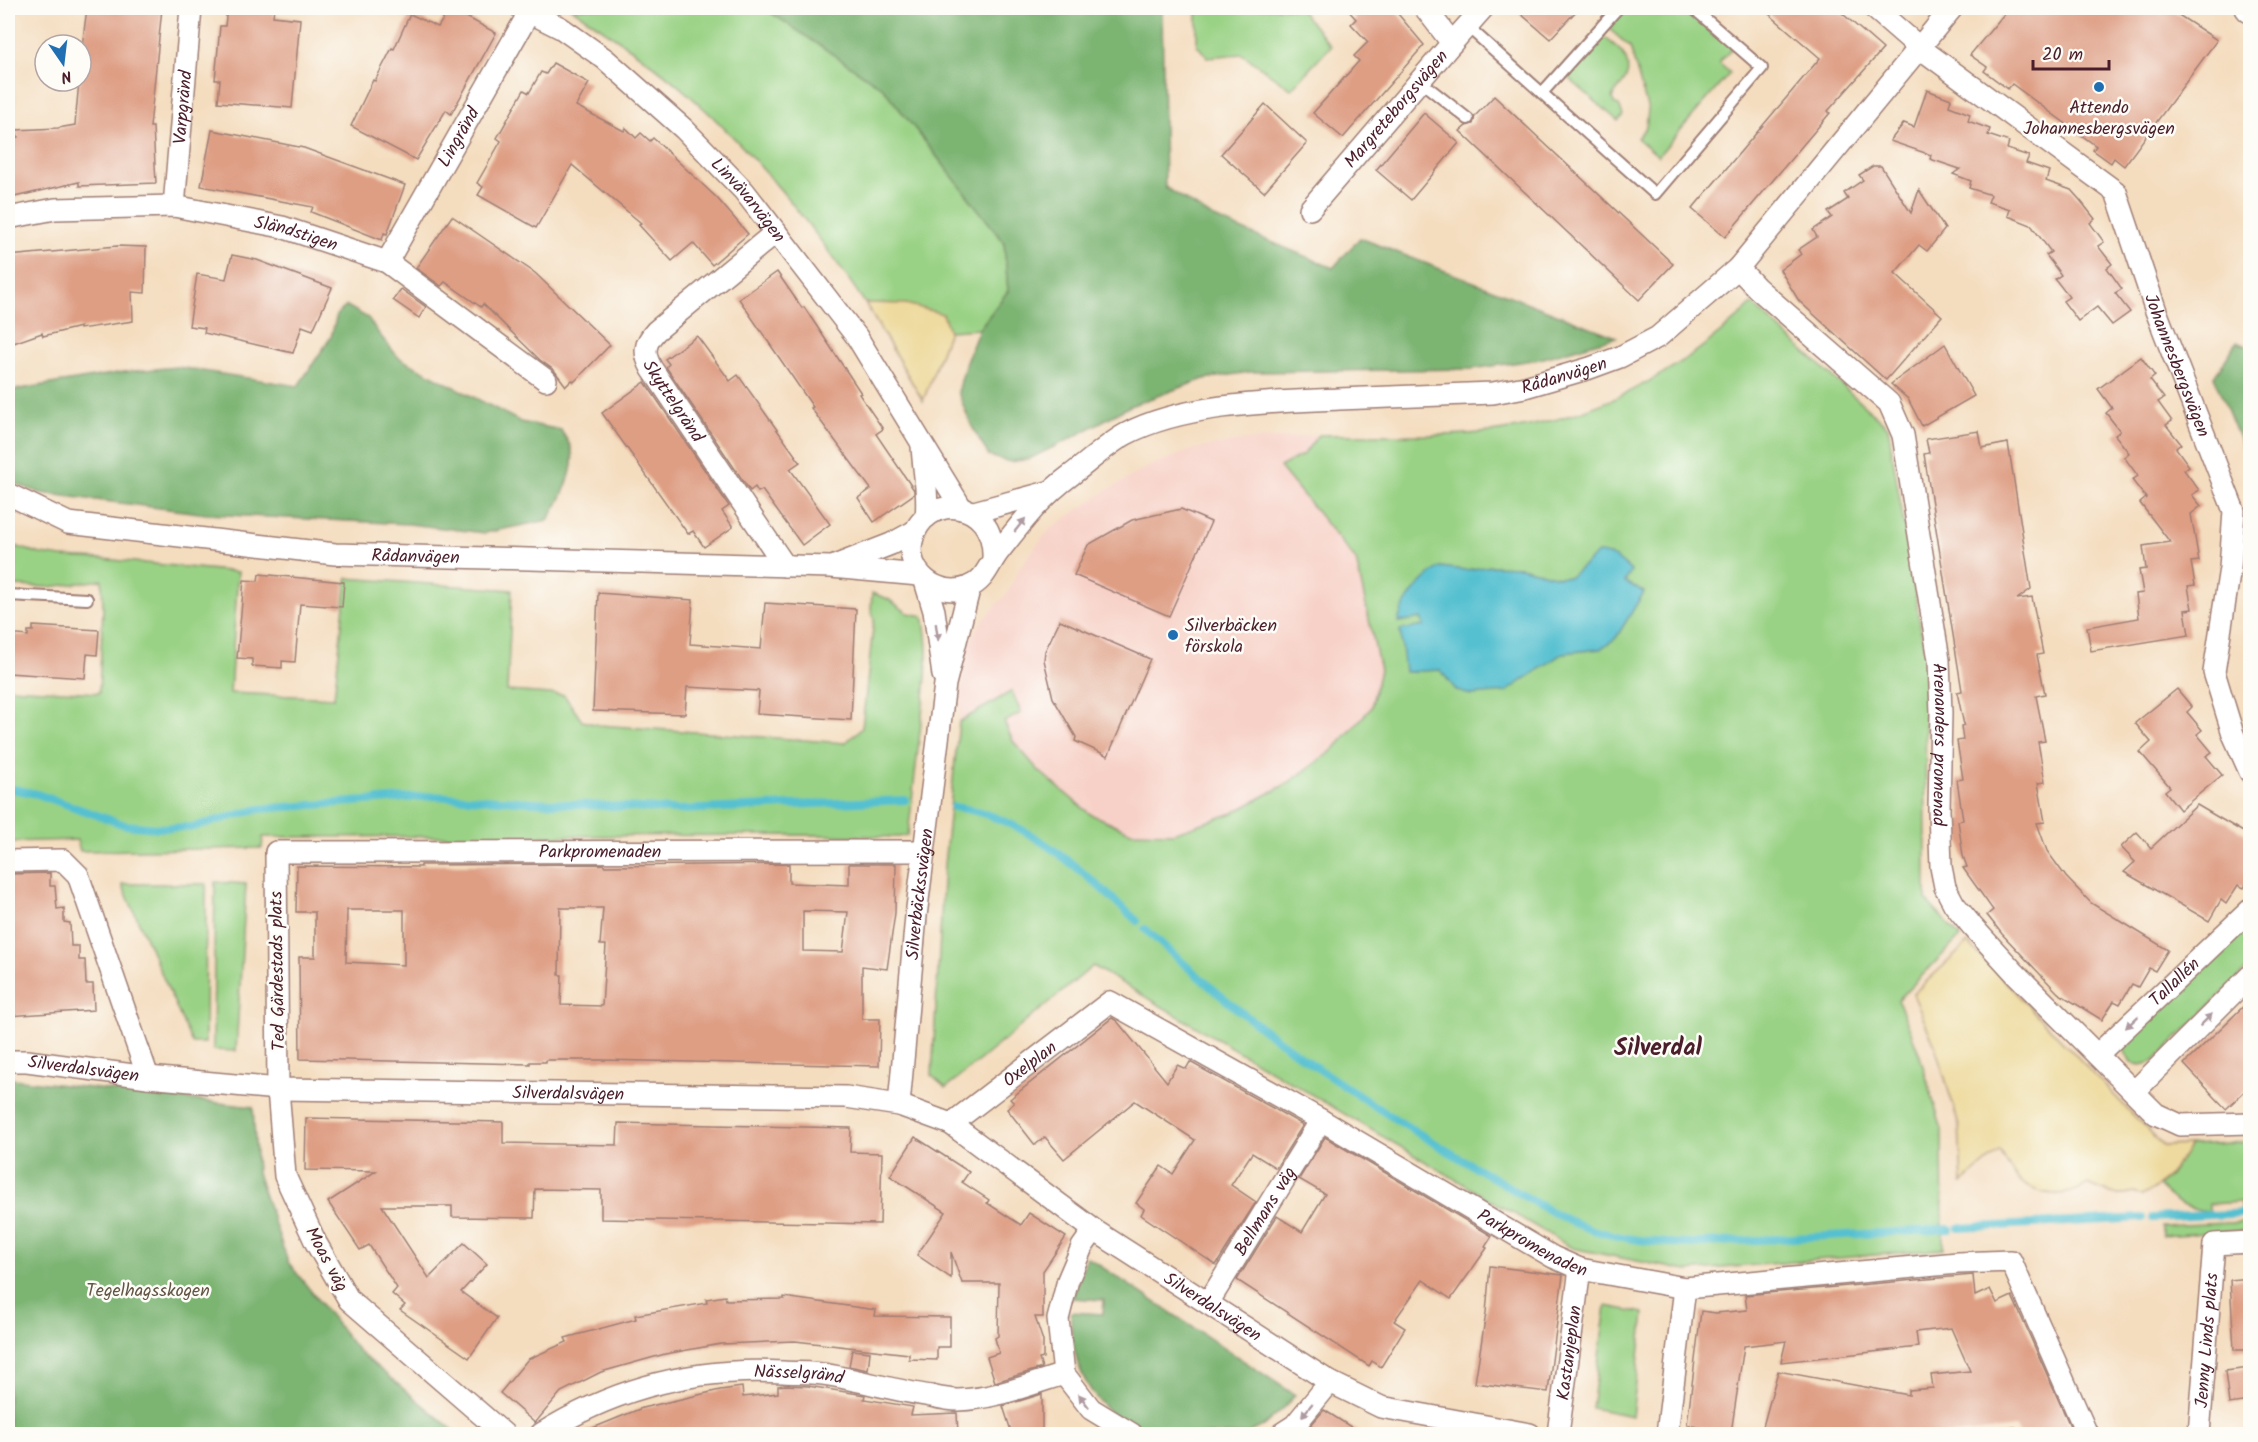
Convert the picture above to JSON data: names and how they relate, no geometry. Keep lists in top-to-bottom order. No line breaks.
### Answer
{"streets":{"street":["Varpgränd","Margreteborgsvägen","Lingränd","Linvävarvägen","Sländstigen","Johannesbergsvägen","Rådanvägen","Skyttelgränd","Arenanders promenad","Parkpromenaden","Silverbäckssvägen","Ted Gärdestads plats","Tallallén","Oxelplan","Silverdalsvägen","Bellmans väg","Moas väg","Jenny Linds plats","Kastanjeplan","Nässelgränd"]},"crossings":[["Varpgränd","Sländstigen"],["Lingränd","Linvävarvägen"],["Lingränd","Sländstigen"],["Linvävarvägen","Rådanvägen"],["Linvävarvägen","Skyttelgränd"],["Linvävarvägen","Silverbäckssvägen"],["Johannesbergsvägen","Rådanvägen"],["Rådanvägen","Skyttelgränd"],["Rådanvägen","Arenanders promenad"],["Rådanvägen","Silverbäckssvägen"],["Arenanders promenad","Tallallén"],["Parkpromenaden","Silverbäckssvägen"],["Parkpromenaden","Ted Gärdestads plats"],["Parkpromenaden","Oxelplan"],["Parkpromenaden","Bellmans väg"],["Parkpromenaden","Kastanjeplan"],["Silverbäckssvägen","Silverdalsvägen"],["Ted Gärdestads plats","Silverdalsvägen"],["Ted Gärdestads plats","Moas väg"],["Oxelplan","Silverdalsvägen"],["Silverdalsvägen","Bellmans väg"],["Silverdalsvägen","Moas väg"]],"districts":["Silverdal"],"parks":["Tegelhagsskogen"],"places":["Attendo Johannesbergsvägen","Silverbäcken förskola"],"scale_bar":"20 m","north":"bottom"}
